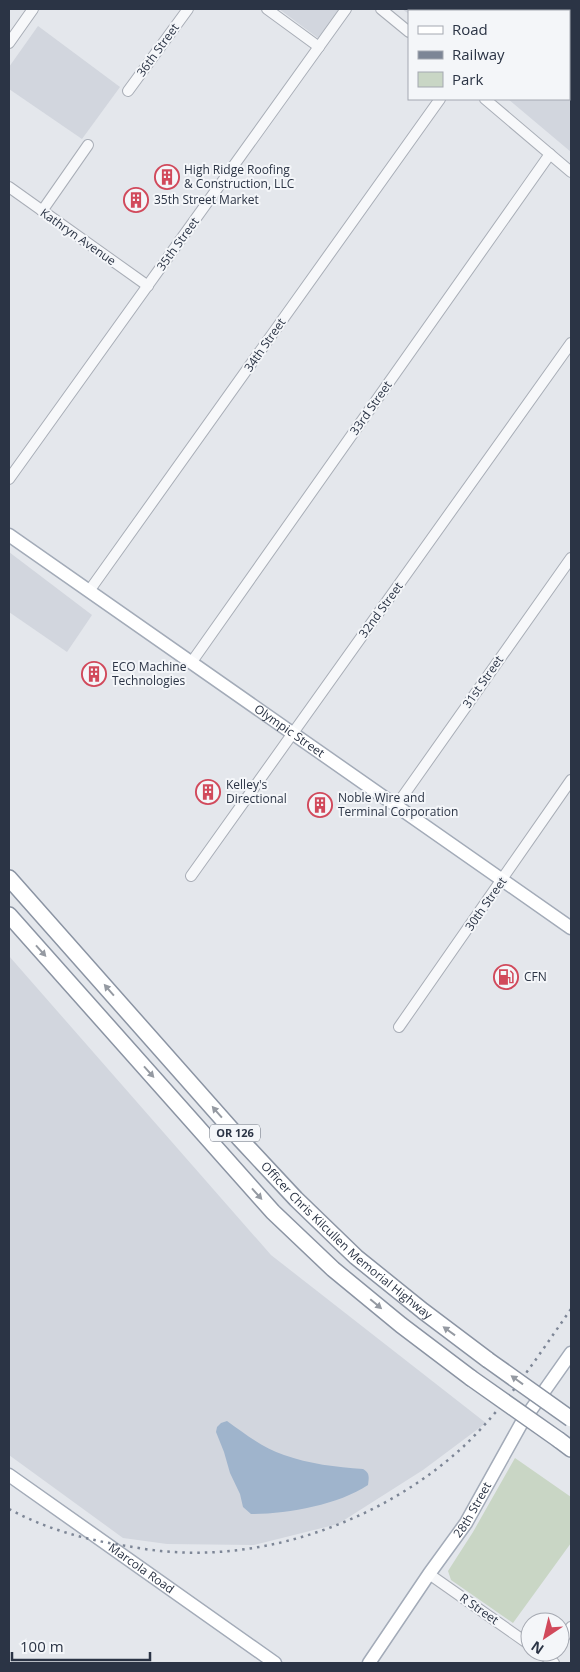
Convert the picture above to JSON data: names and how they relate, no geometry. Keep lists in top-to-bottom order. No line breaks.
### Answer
{"streets":{"highway":["OR 126","Officer Chris Kilcullen Memorial Highway"],"main road":["Olympic Street","28th Street","Marcola Road"],"street":["36th Street","Kathryn Avenue","35th Street","34th Street","33rd Street","32nd Street","31st Street","30th Street","R Street"]},"crossings":[["Kathryn Avenue","35th Street"],["34th Street","Olympic Street"],["33rd Street","Olympic Street"],["32nd Street","Olympic Street"],["31st Street","Olympic Street"],["Olympic Street","30th Street"],["28th Street","R Street"]],"places":{"building":["High Ridge Roofing & Construction, LLC","35th Street Market","ECO Machine Technologies","Kelley's Directional","Noble Wire and Terminal Corporation"],"fuel station":["CFN"]},"legend":["Road","Railway","Park"],"scale_bar":"100 m","north":"bottom left"}
